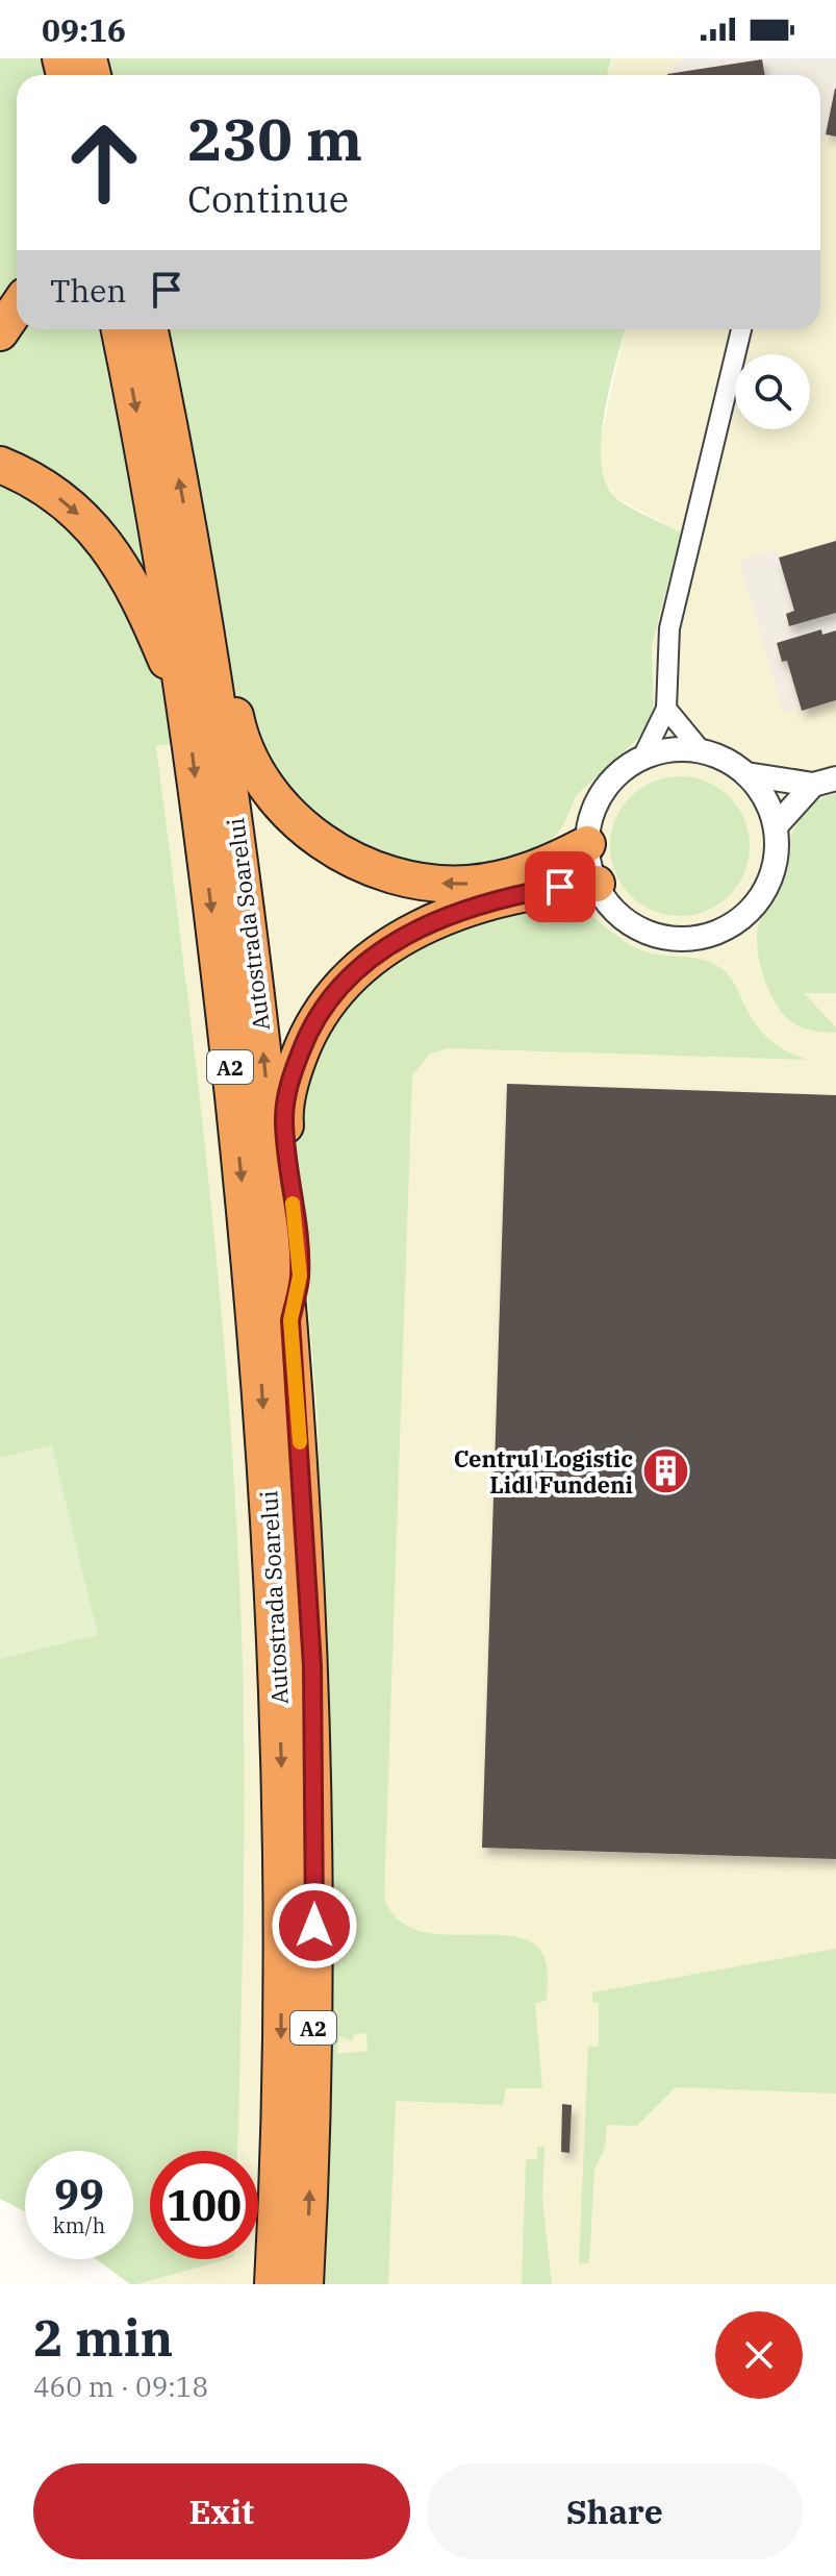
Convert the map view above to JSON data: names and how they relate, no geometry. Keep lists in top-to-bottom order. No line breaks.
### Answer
{"streets":{"highway":["Autostrada Soarelui","A2"]},"places":{"building":["Centrul Logistic Lidl Fundeni"]},"page":{"status":"09:16","turn":["230 m","Continue"],"then":"Then","speed":"99 km/h","limit":"100","heading":["2 min","460 m · 09:18"],"buttons":["Exit","Share"]}}
